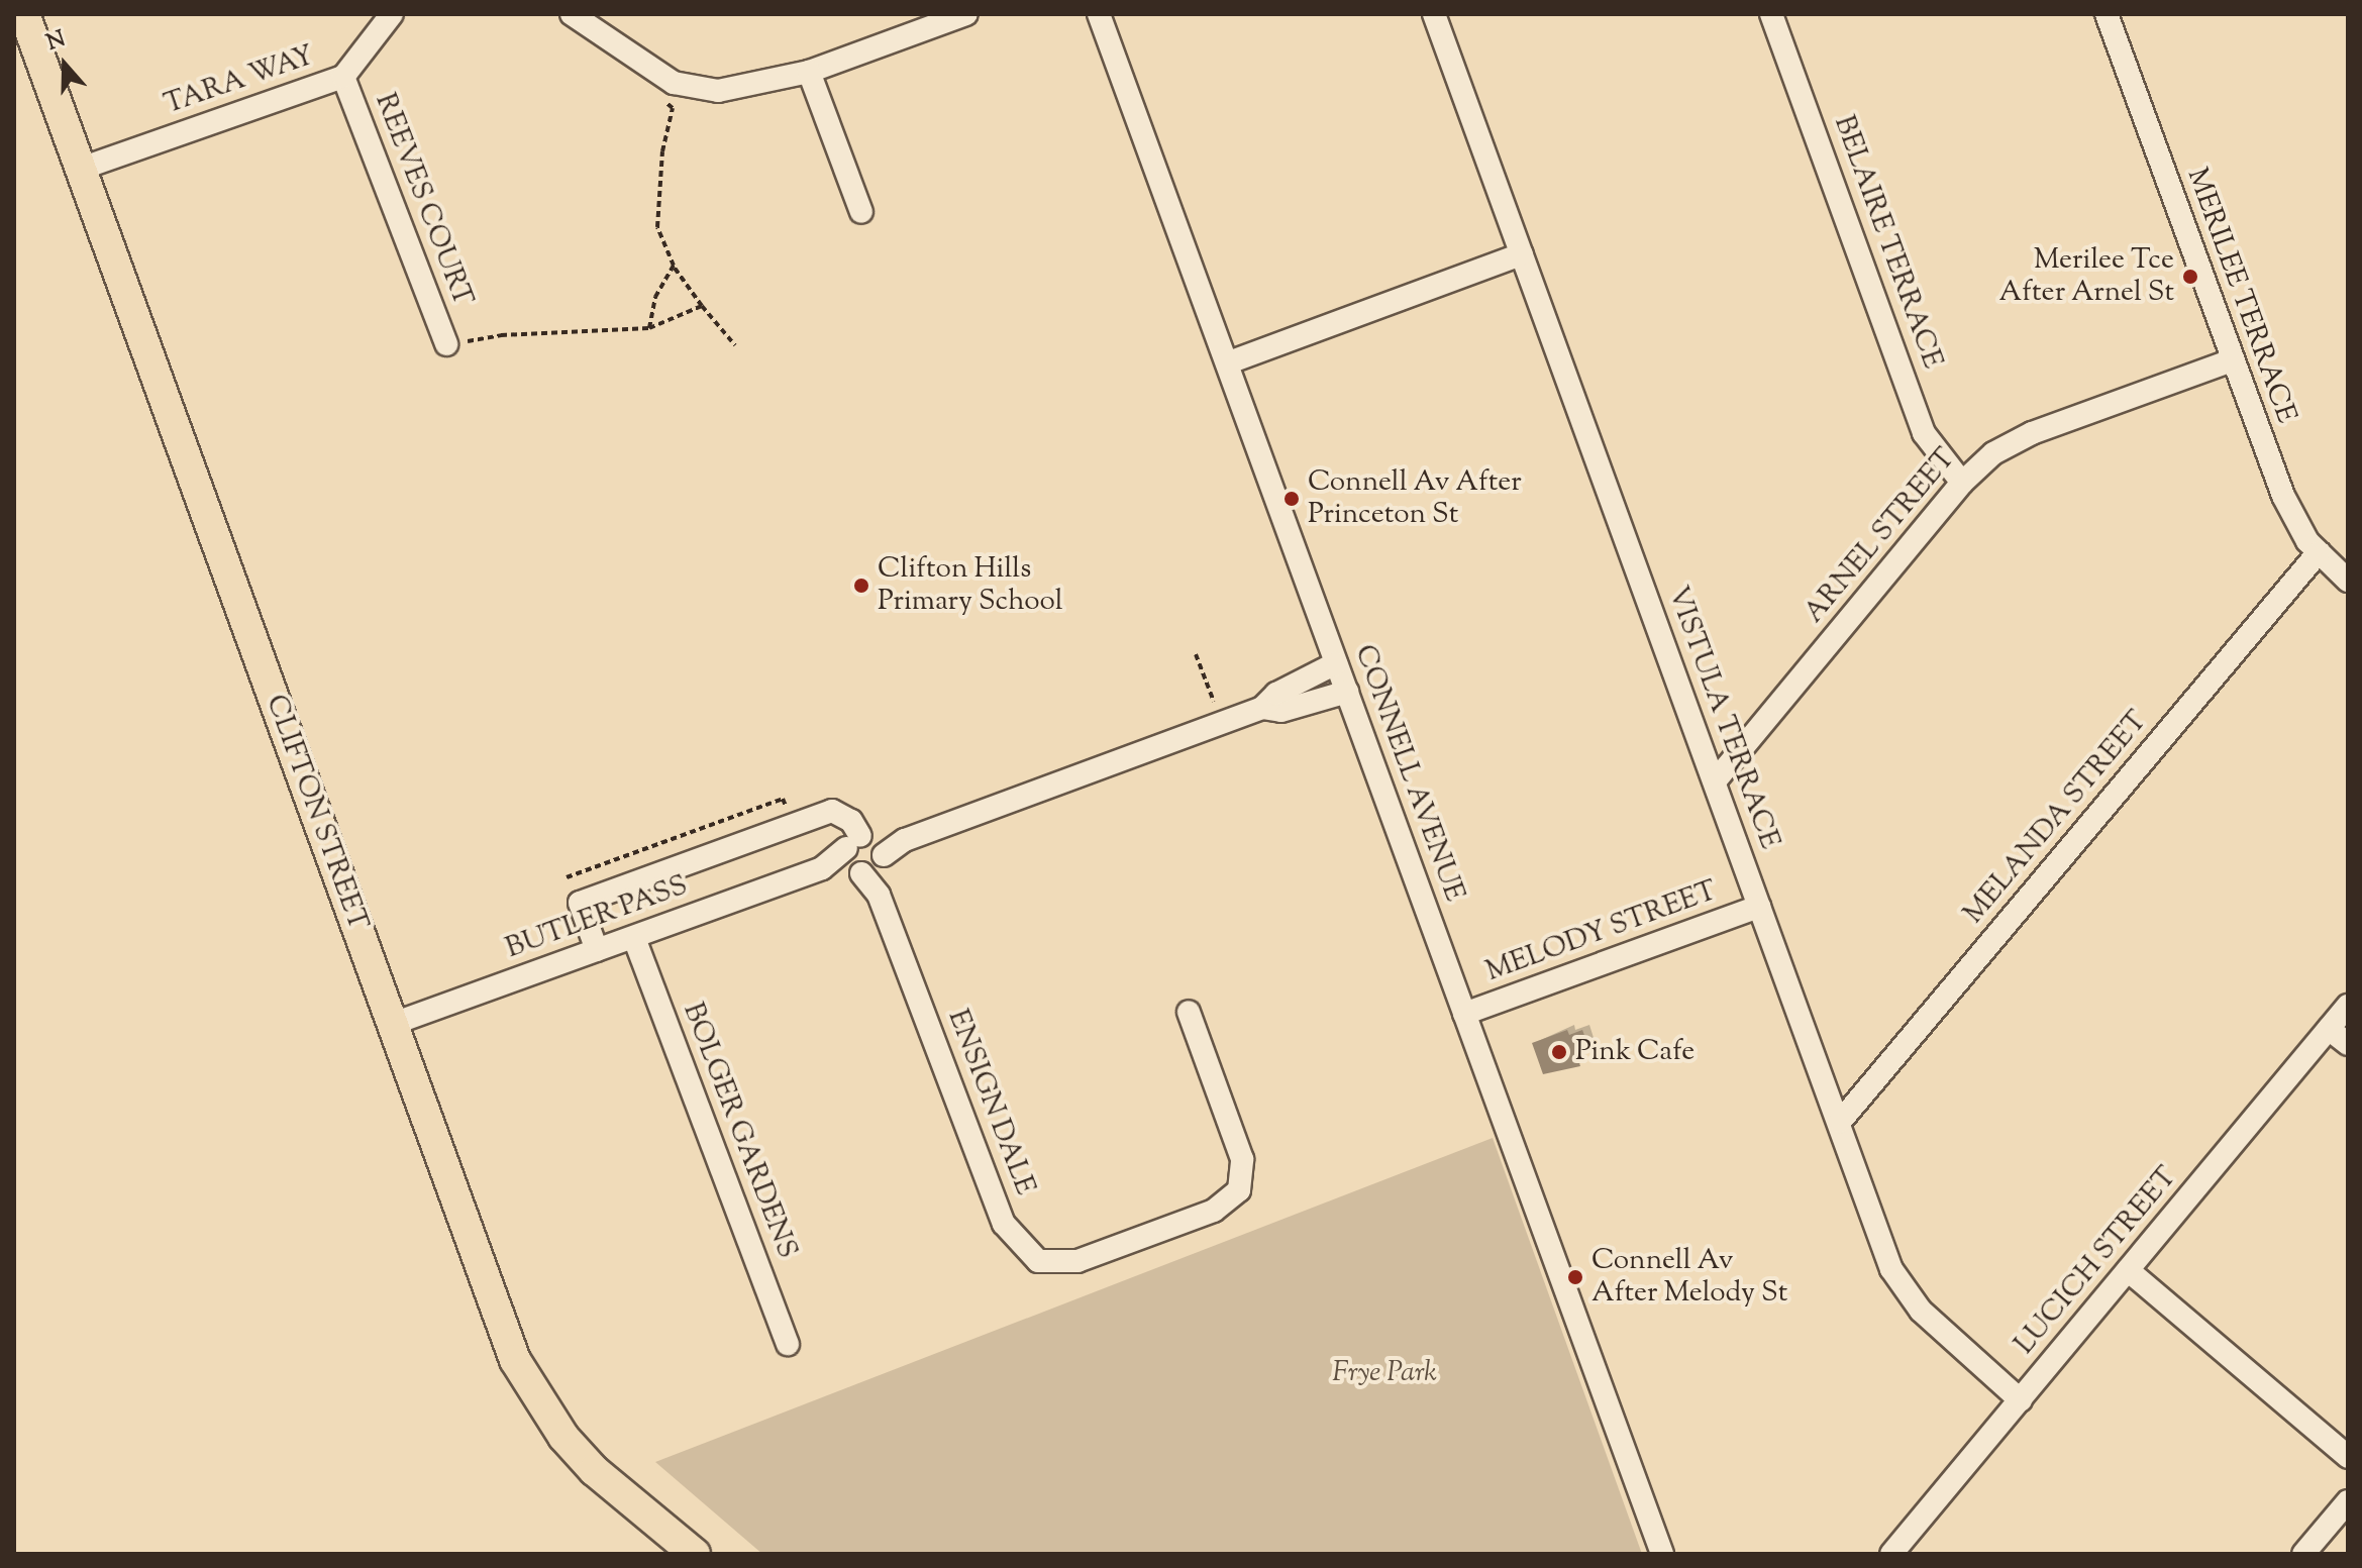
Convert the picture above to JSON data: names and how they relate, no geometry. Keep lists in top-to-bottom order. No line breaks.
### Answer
{"streets":{"main road":["CLIFTON STREET"],"street":["TARA WAY","REEVES COURT","BELAIRE TERRACE","MERILEE TERRACE","ARNEL STREET","VISTULA TERRACE","CONNELL AVENUE","MELANDA STREET","BUTLER PASS","MELODY STREET","ENSIGN DALE","BOLGER GARDENS","LUCICH STREET"]},"crossings":[["TARA WAY","REEVES COURT"],["TARA WAY","CLIFTON STREET"],["BELAIRE TERRACE","ARNEL STREET"],["MERILEE TERRACE","ARNEL STREET"],["MERILEE TERRACE","MELANDA STREET"],["ARNEL STREET","VISTULA TERRACE"],["VISTULA TERRACE","MELANDA STREET"],["VISTULA TERRACE","MELODY STREET"],["VISTULA TERRACE","LUCICH STREET"],["CONNELL AVENUE","BUTLER PASS"],["CONNELL AVENUE","MELODY STREET"],["CLIFTON STREET","BUTLER PASS"],["BUTLER PASS","ENSIGN DALE"],["BUTLER PASS","BOLGER GARDENS"]],"parks":["Frye Park"],"places":["Merilee Tce After Arnel St","Connell Av After Princeton St","Clifton Hills Primary School","Pink Cafe","Connell Av After Melody St"],"north":"top"}
